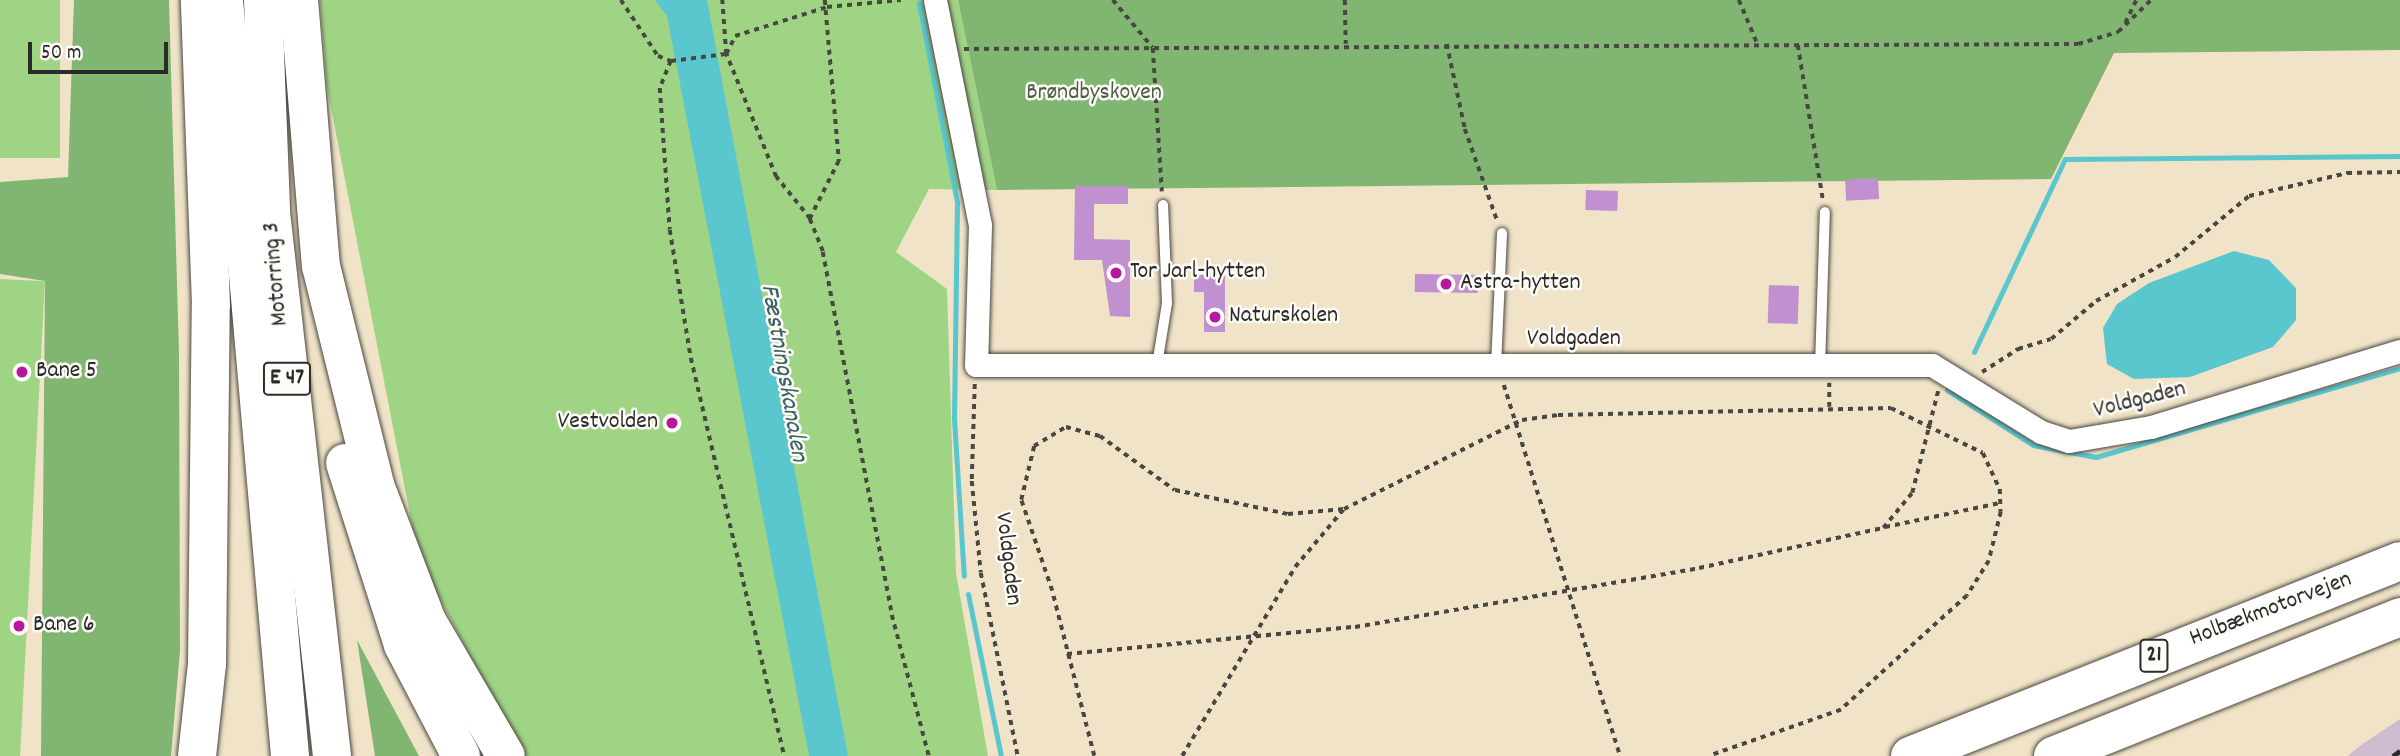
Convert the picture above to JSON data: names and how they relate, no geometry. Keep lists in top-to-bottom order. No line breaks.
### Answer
{"streets":{"highway":["Motorring 3","E 47","Holbækmotorvejen","21"],"street":["Voldgaden"]},"water":["Fæstningskanalen"],"parks":["Brøndbyskoven"],"places":["Tor Jarl-hytten","Astra-hytten","Naturskolen","Bane 5","Vestvolden","Bane 6"],"scale_bar":"50 m"}
